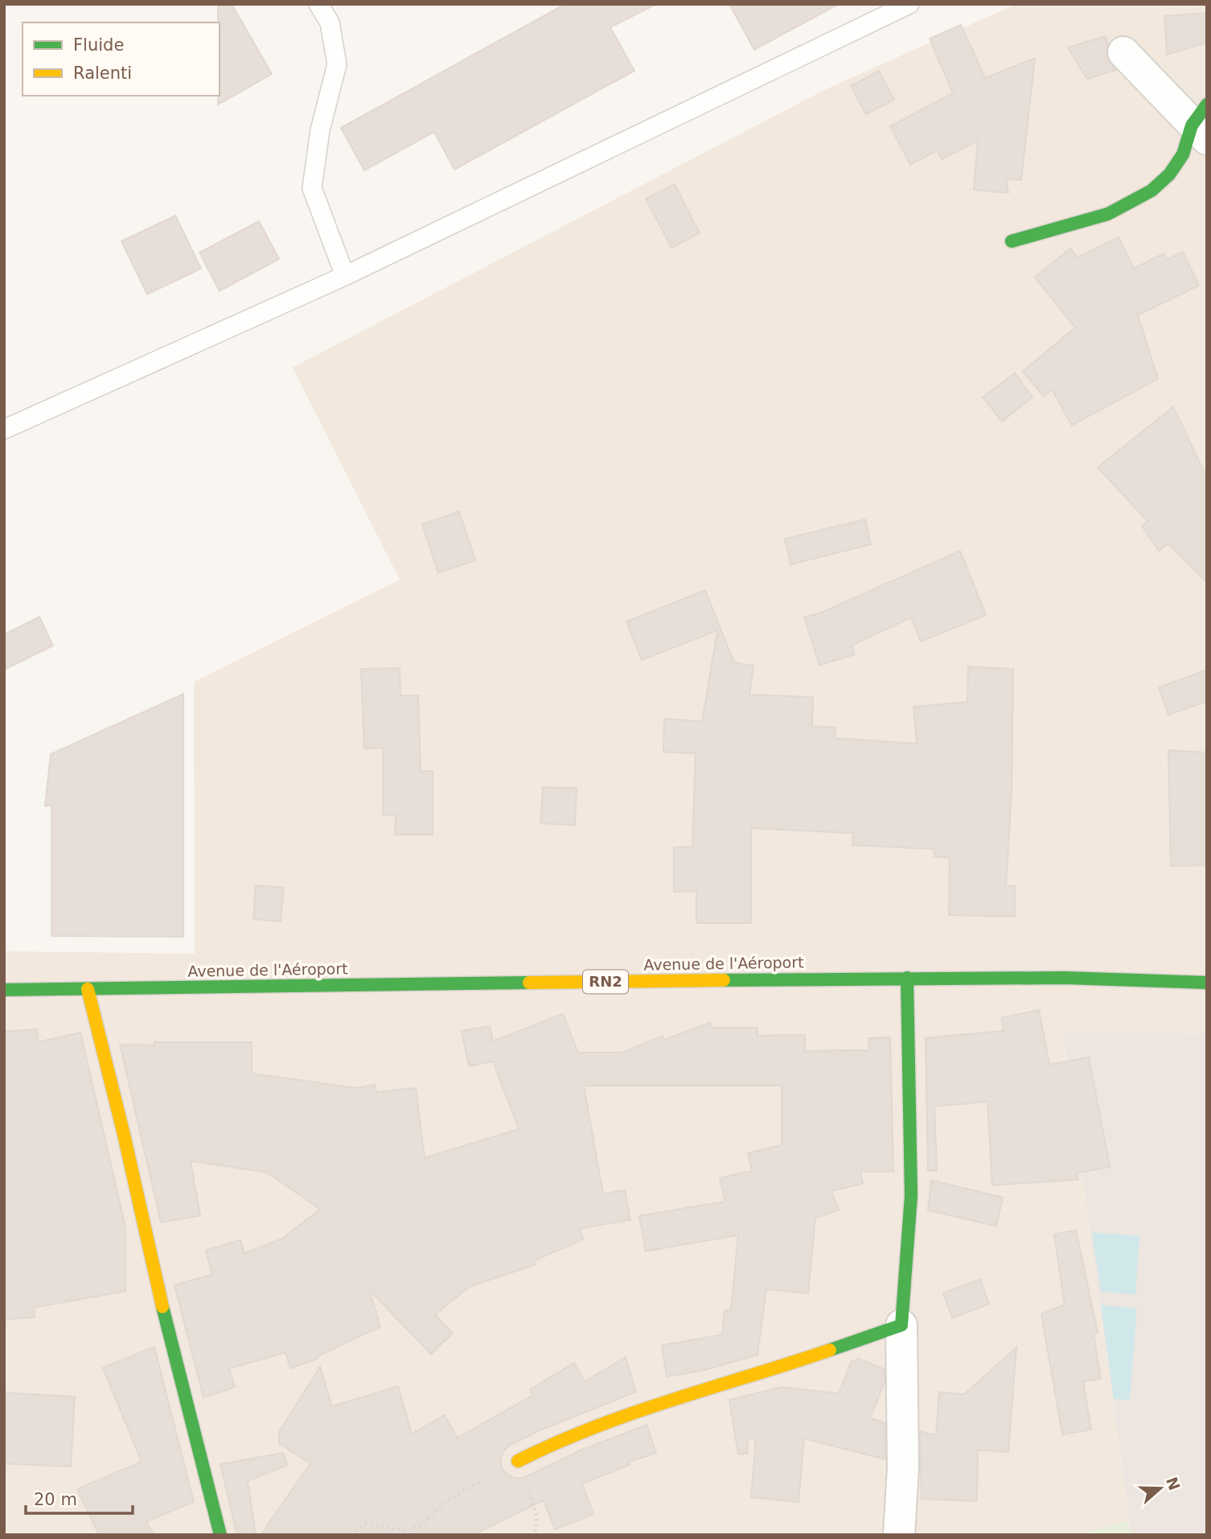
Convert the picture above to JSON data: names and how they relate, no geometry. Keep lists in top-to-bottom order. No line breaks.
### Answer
{"streets":{"main road":["Avenue de l'Aéroport","RN2"]},"legend":["Fluide","Ralenti"],"scale_bar":"20 m","north":"right"}
